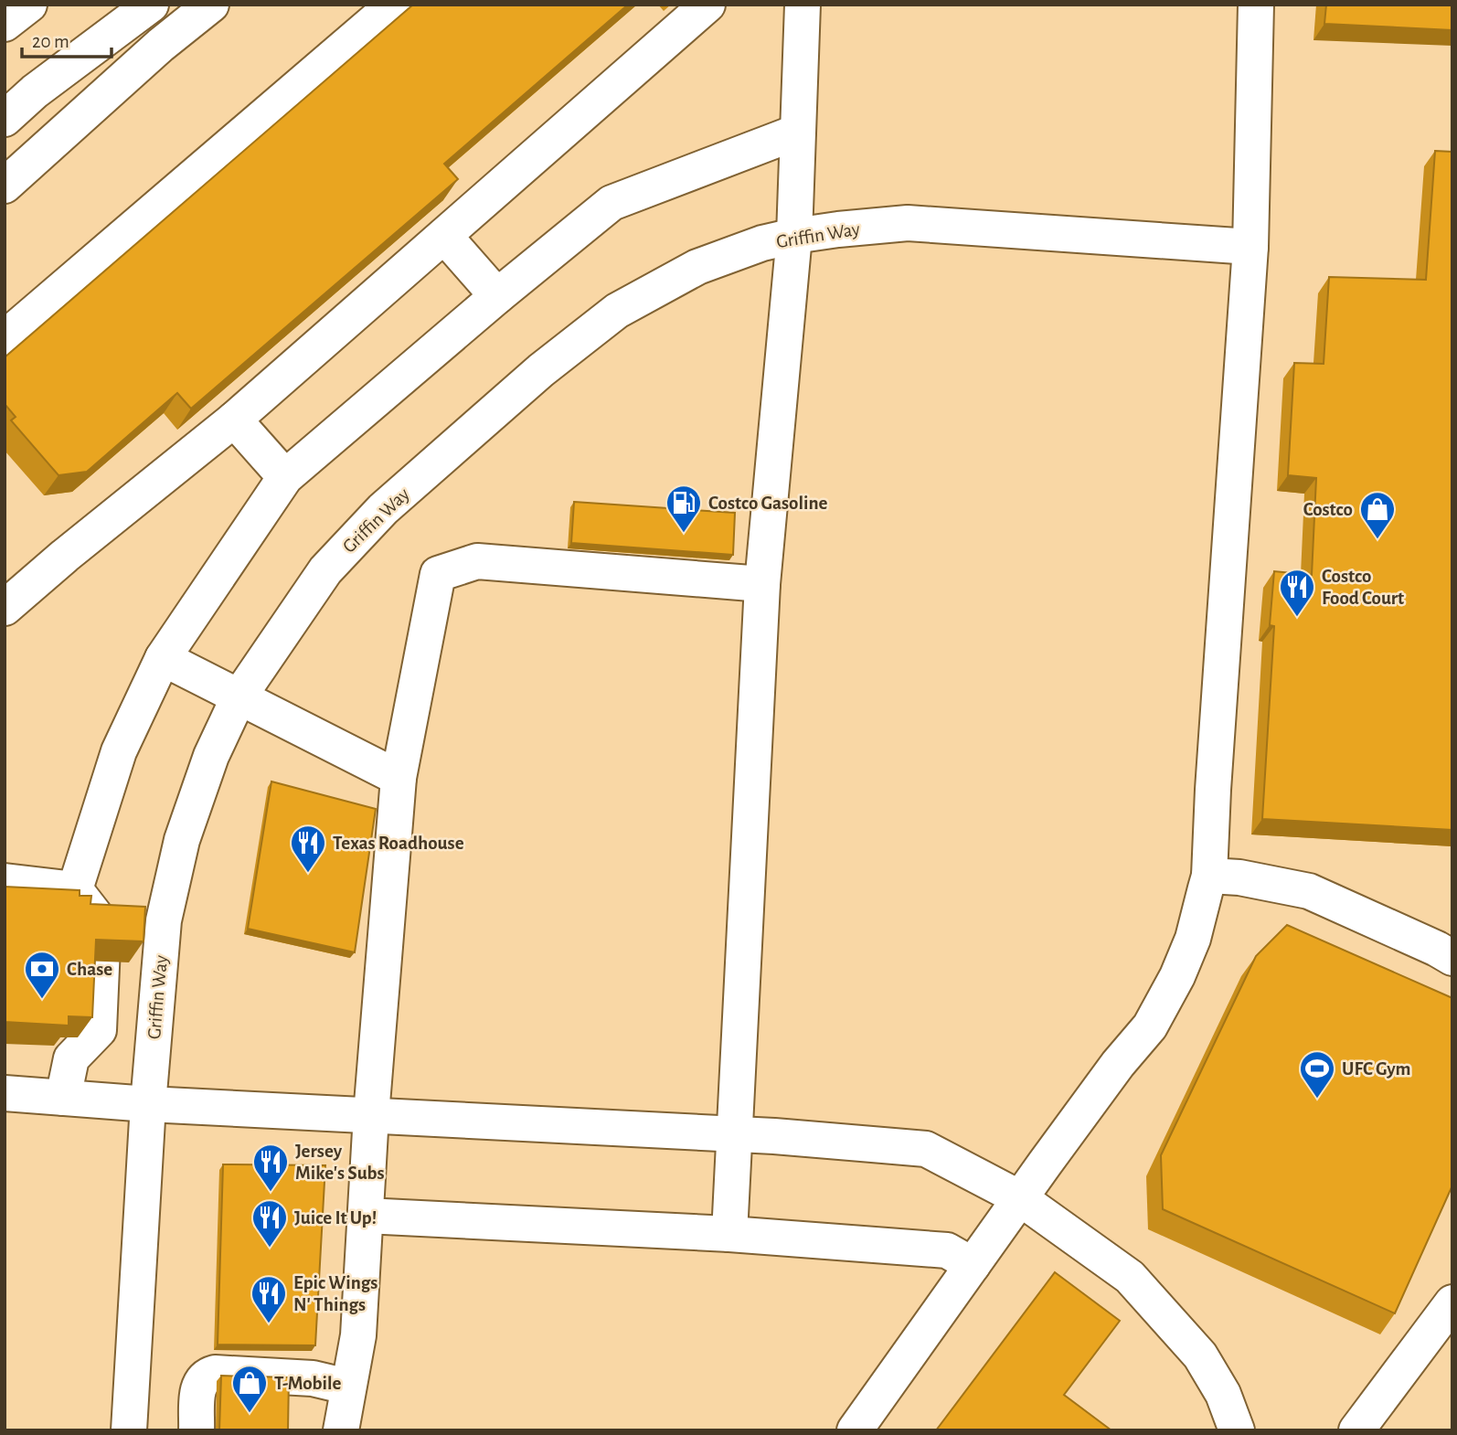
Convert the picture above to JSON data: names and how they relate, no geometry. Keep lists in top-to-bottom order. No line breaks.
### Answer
{"streets":{"main road":["Griffin Way"]},"places":{"fuel station":["Costco Gasoline"],"shop":["Costco","T-Mobile"],"restaurant":["Costco Food Court","Texas Roadhouse","Jersey Mike's Subs","Juice It Up!","Epic Wings N' Things"],"bank":["Chase"],"sports":["UFC Gym"]},"scale_bar":"20 m"}
